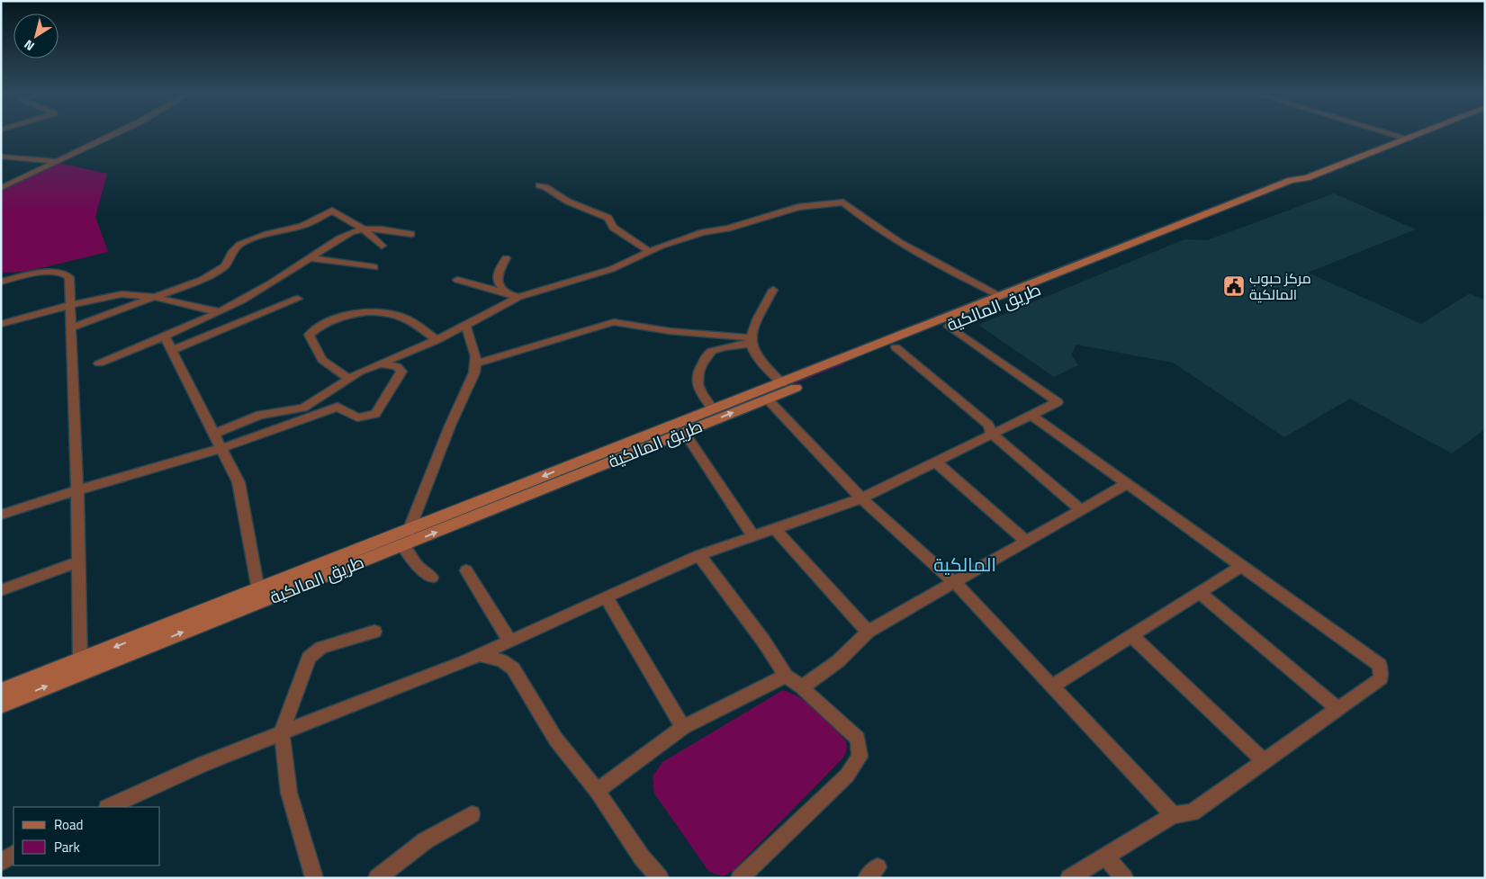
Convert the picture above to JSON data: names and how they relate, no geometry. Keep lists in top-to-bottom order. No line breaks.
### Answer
{"streets":{"main road":["طريق المالكية"]},"districts":["المالكية"],"places":{"public building":["مركز حبوب المالكية"]},"legend":["Road","Park"],"north":"bottom left"}
